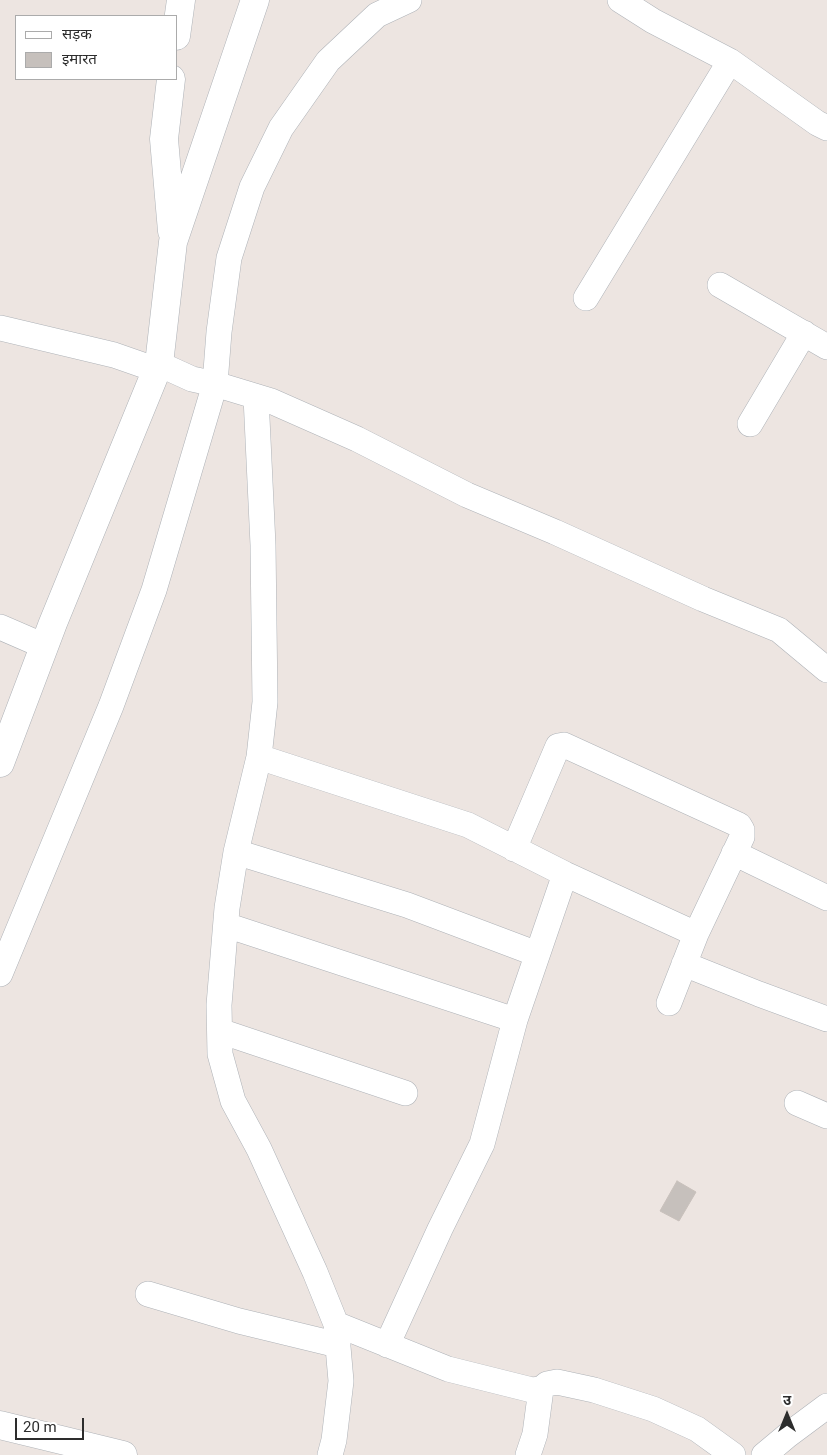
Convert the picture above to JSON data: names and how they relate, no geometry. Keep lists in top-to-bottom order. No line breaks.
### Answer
{"legend":["सड़क","इमारत"],"scale_bar":"20 m","north":"top"}
